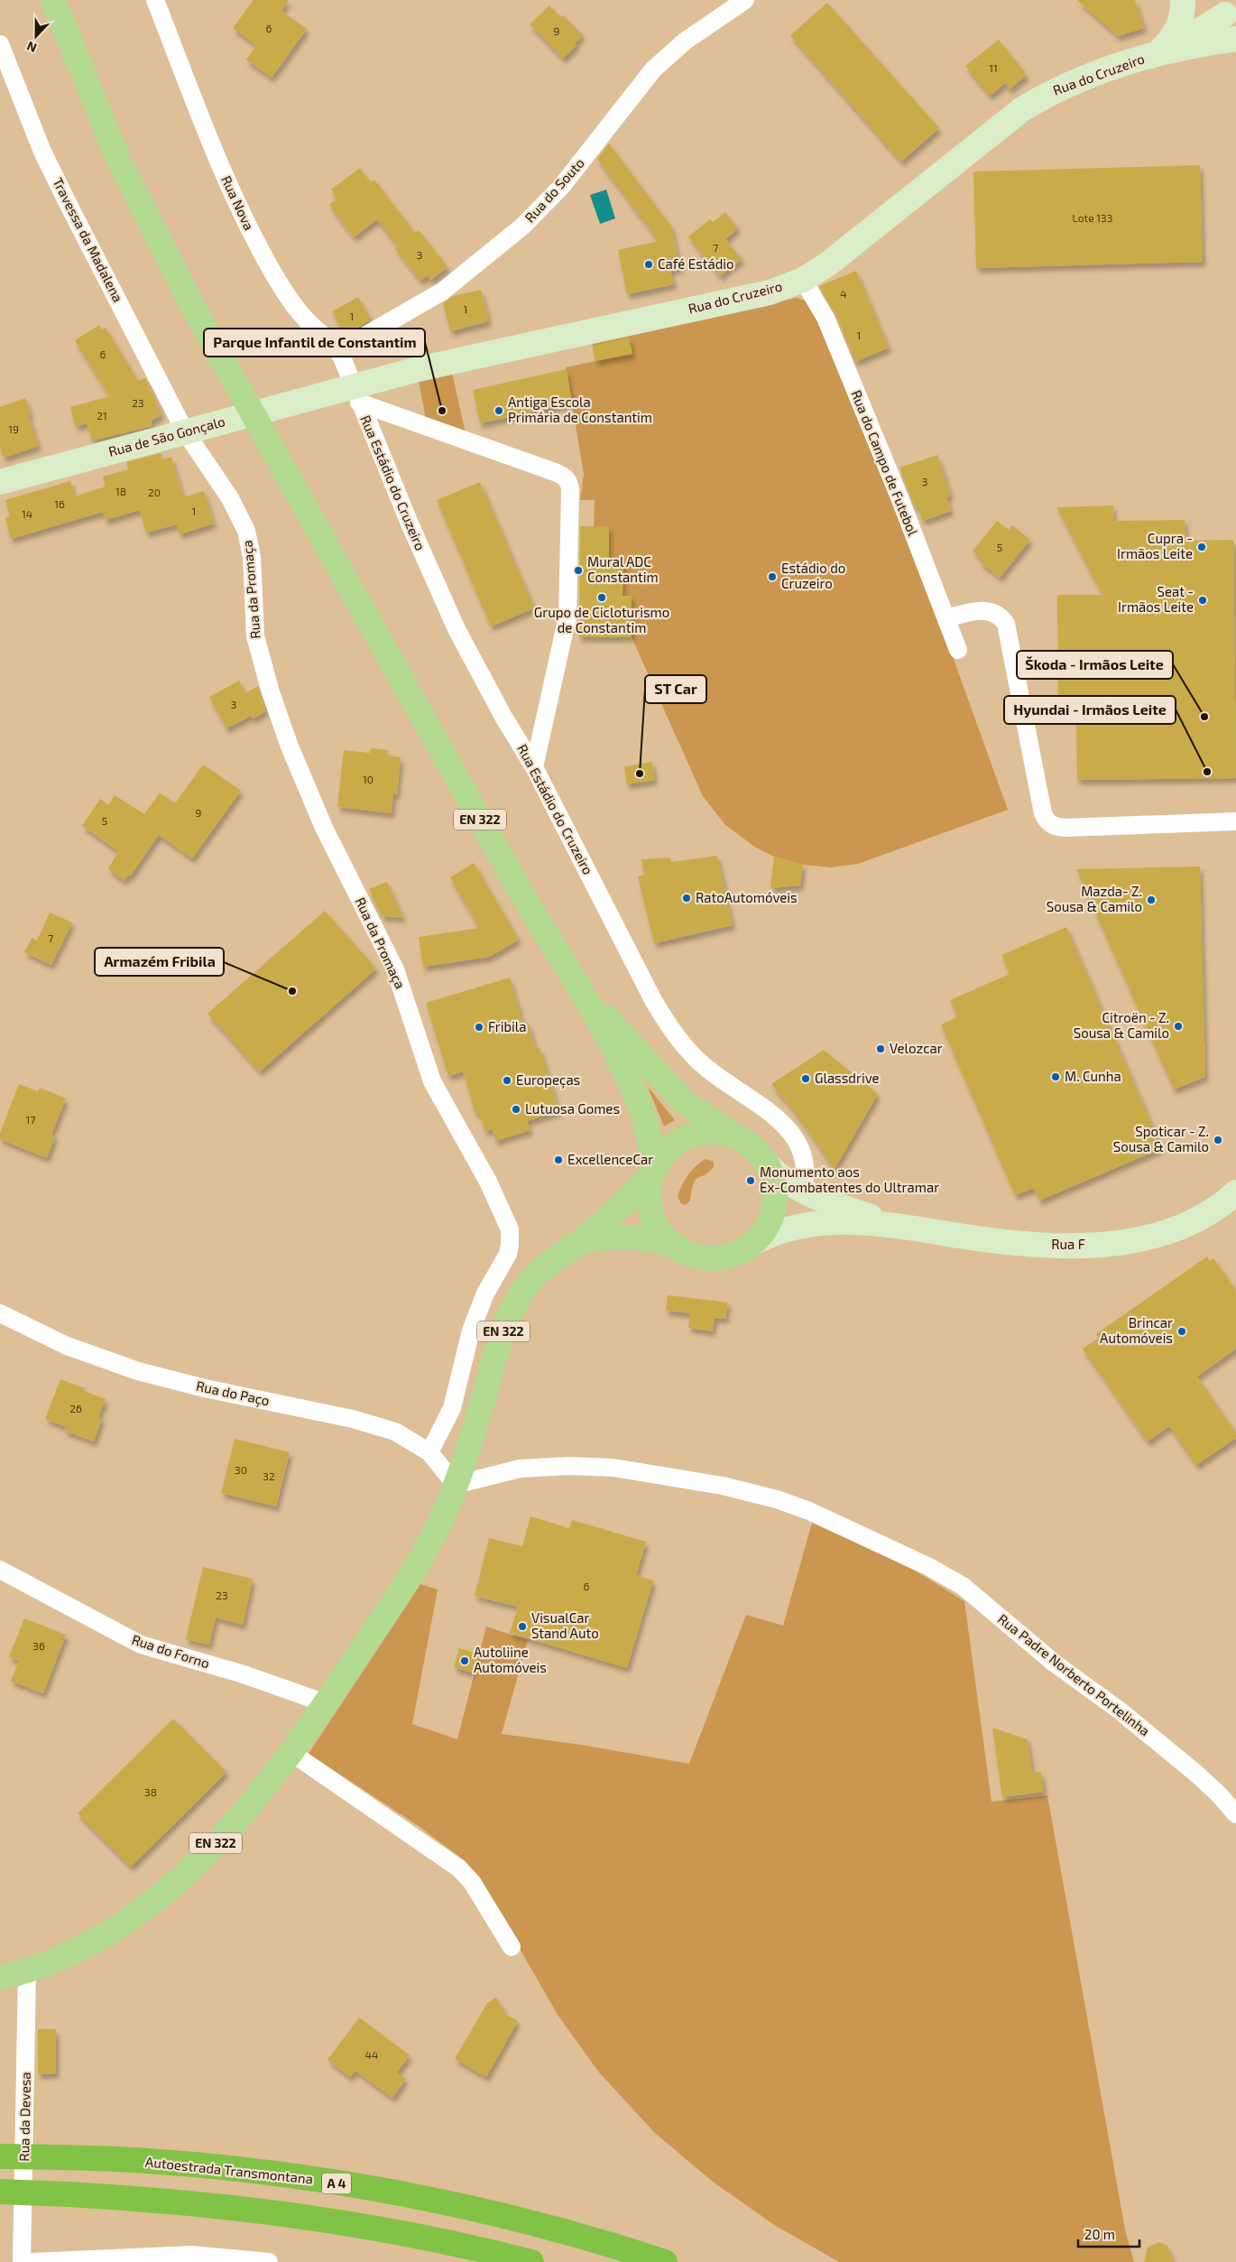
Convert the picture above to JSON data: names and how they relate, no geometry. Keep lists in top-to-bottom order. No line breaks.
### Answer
{"streets":{"highway":["Autoestrada Transmontana","A 4"],"main road":["EN 322"],"street":["Rua do Cruzeiro","Rua do Souto","Rua Nova","Travessa da Madalena","Rua de São Gonçalo","Rua do Campo de Futebol","Rua Estádio do Cruzeiro","Rua da Promaça","Rua F","Rua do Paço","Rua do Forno","Rua Padre Norberto Portelinha","Rua da Devesa"]},"crossings":[["Rua do Cruzeiro","Rua Nova"],["Rua do Cruzeiro","Rua de São Gonçalo"],["Rua do Cruzeiro","Rua do Campo de Futebol"],["Rua do Cruzeiro","Rua Estádio do Cruzeiro"],["Rua do Souto","Rua Nova"],["Rua Nova","Rua de São Gonçalo"],["Rua Nova","Rua Estádio do Cruzeiro"],["Travessa da Madalena","Rua de São Gonçalo"],["Travessa da Madalena","Rua da Promaça"],["Rua de São Gonçalo","Rua Estádio do Cruzeiro"],["Rua de São Gonçalo","Rua da Promaça"],["Rua da Promaça","Rua do Paço"],["EN 322","Rua do Paço"],["EN 322","Rua do Forno"],["EN 322","Rua Padre Norberto Portelinha"],["EN 322","Rua da Devesa"],["Rua do Paço","Rua Padre Norberto Portelinha"]],"places":["Café Estádio","Parque Infantil de Constantim","Antiga Escola Primária de Constantim","Cupra - Irmãos Leite","Mural ADC Constantim","Estádio do Cruzeiro","Grupo de Cicloturismo de Constantim","Seat - Irmãos Leite","Škoda - Irmãos Leite","Hyundai - Irmãos Leite","ST Car","RatoAutomóveis","Mazda- Z. Sousa & Camilo","Armazém Fribila","Citroën - Z. Sousa & Camilo","Fribila","Velozcar","M. Cunha","Glassdrive","Europeças","Lutuosa Gomes","Spoticar - Z. Sousa & Camilo","ExcellenceCar","Monumento aos Ex-Combatentes do Ultramar","Brincar Automóveis","VisualCar Stand Auto","Autoliine Automóveis"],"house_numbers":["6","9","11","Lote 133","7","3","4","1","1","1","6","23","21","19","3","18","20","16","1","14","5","3","10","9","5","7","17","26","30","32","6","23","36","38","44"],"scale_bar":"20 m","north":"bottom"}
